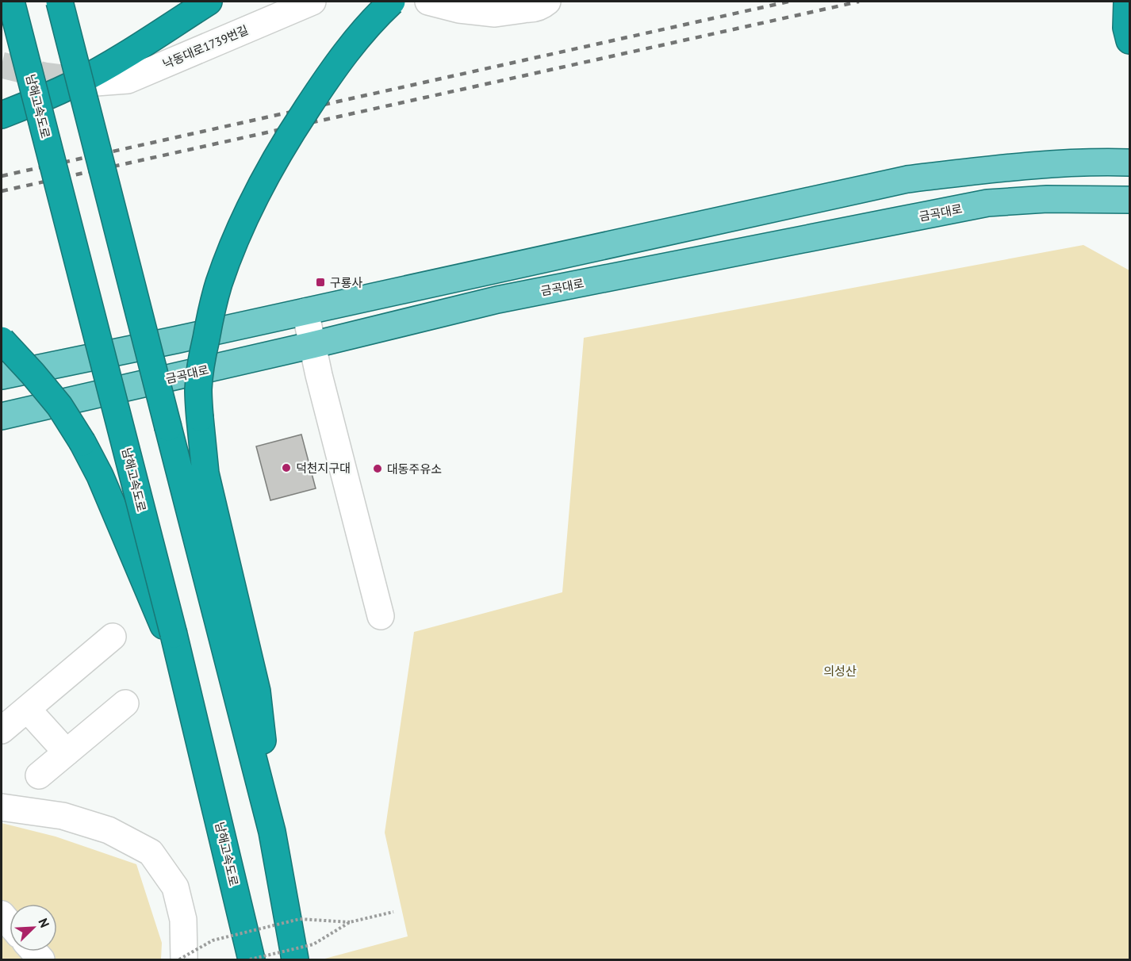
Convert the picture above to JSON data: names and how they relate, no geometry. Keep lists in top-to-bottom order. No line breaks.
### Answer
{"streets":{"highway":["남해고속도로"],"main road":["금곡대로"],"street":["낙동대로1739번길"]},"parks":["의성산"],"places":{"transit":["구룡사"],"other":["덕천지구대","대동주유소"]},"north":"top right"}
